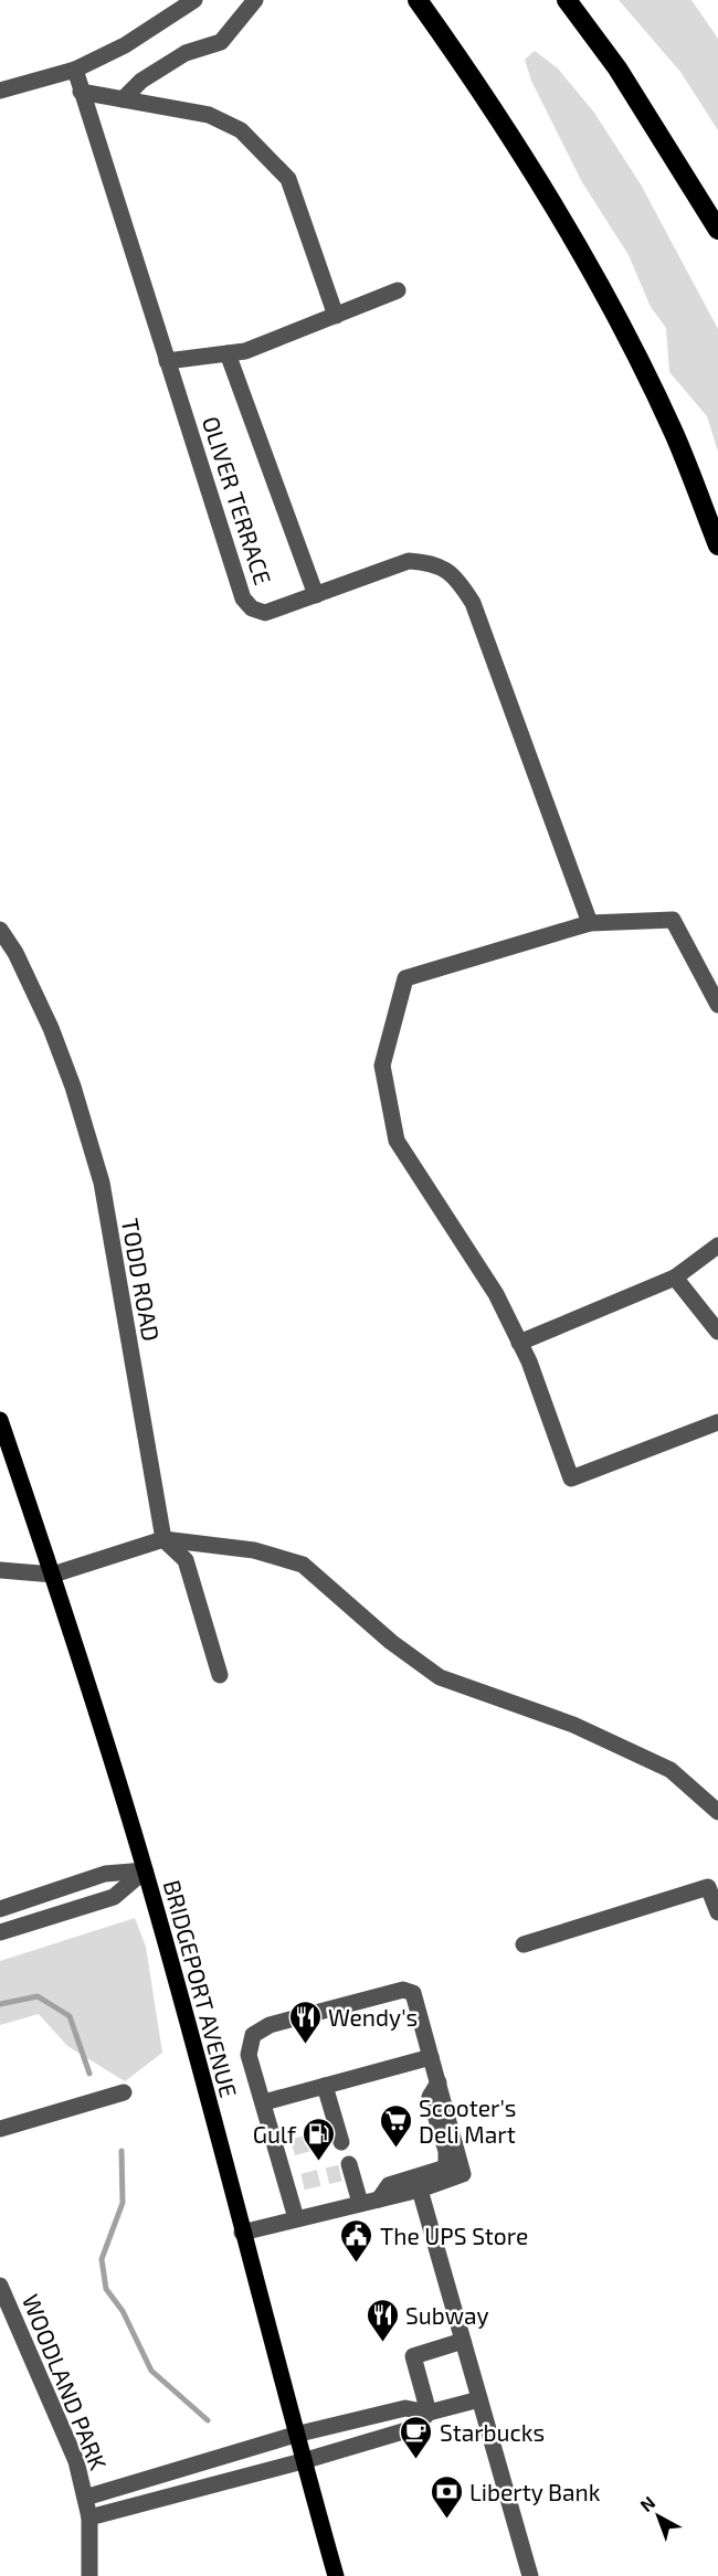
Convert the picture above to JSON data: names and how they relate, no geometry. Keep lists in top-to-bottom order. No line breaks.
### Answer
{"streets":{"main road":["BRIDGEPORT AVENUE"],"street":["OLIVER TERRACE","TODD ROAD","WOODLAND PARK"]},"crossings":[["BRIDGEPORT AVENUE","WOODLAND PARK"]],"places":{"restaurant":["Wendy's","Subway"],"supermarket":["Scooter's Deli Mart"],"fuel station":["Gulf"],"public building":["The UPS Store"],"cafe":["Starbucks"],"bank":["Liberty Bank"]},"north":"top left"}
